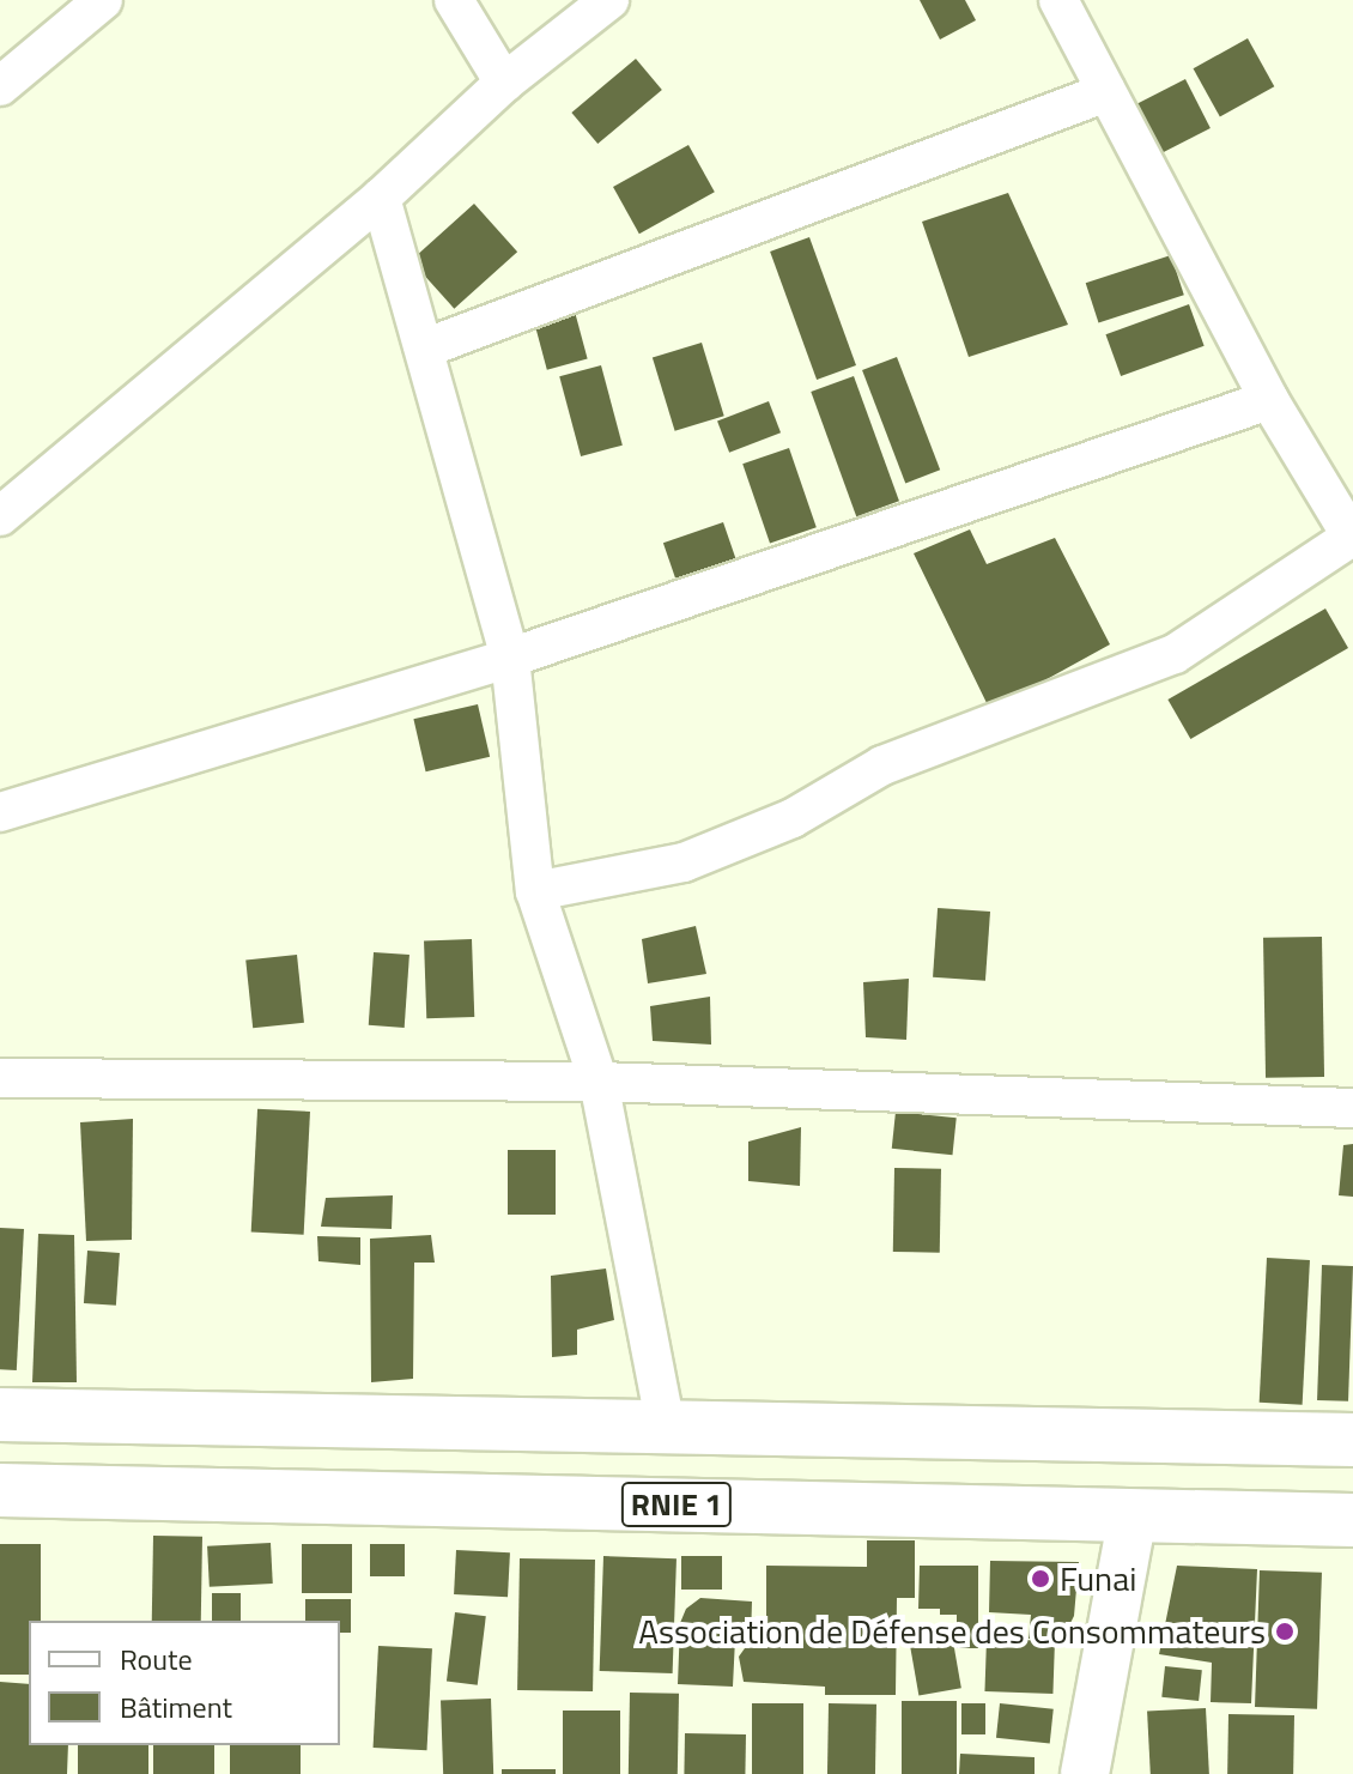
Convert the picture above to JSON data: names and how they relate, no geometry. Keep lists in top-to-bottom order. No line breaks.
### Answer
{"streets":{"highway":["RNIE 1"]},"places":["Funai","Association de Défense des Consommateurs"],"legend":["Route","Bâtiment"]}
